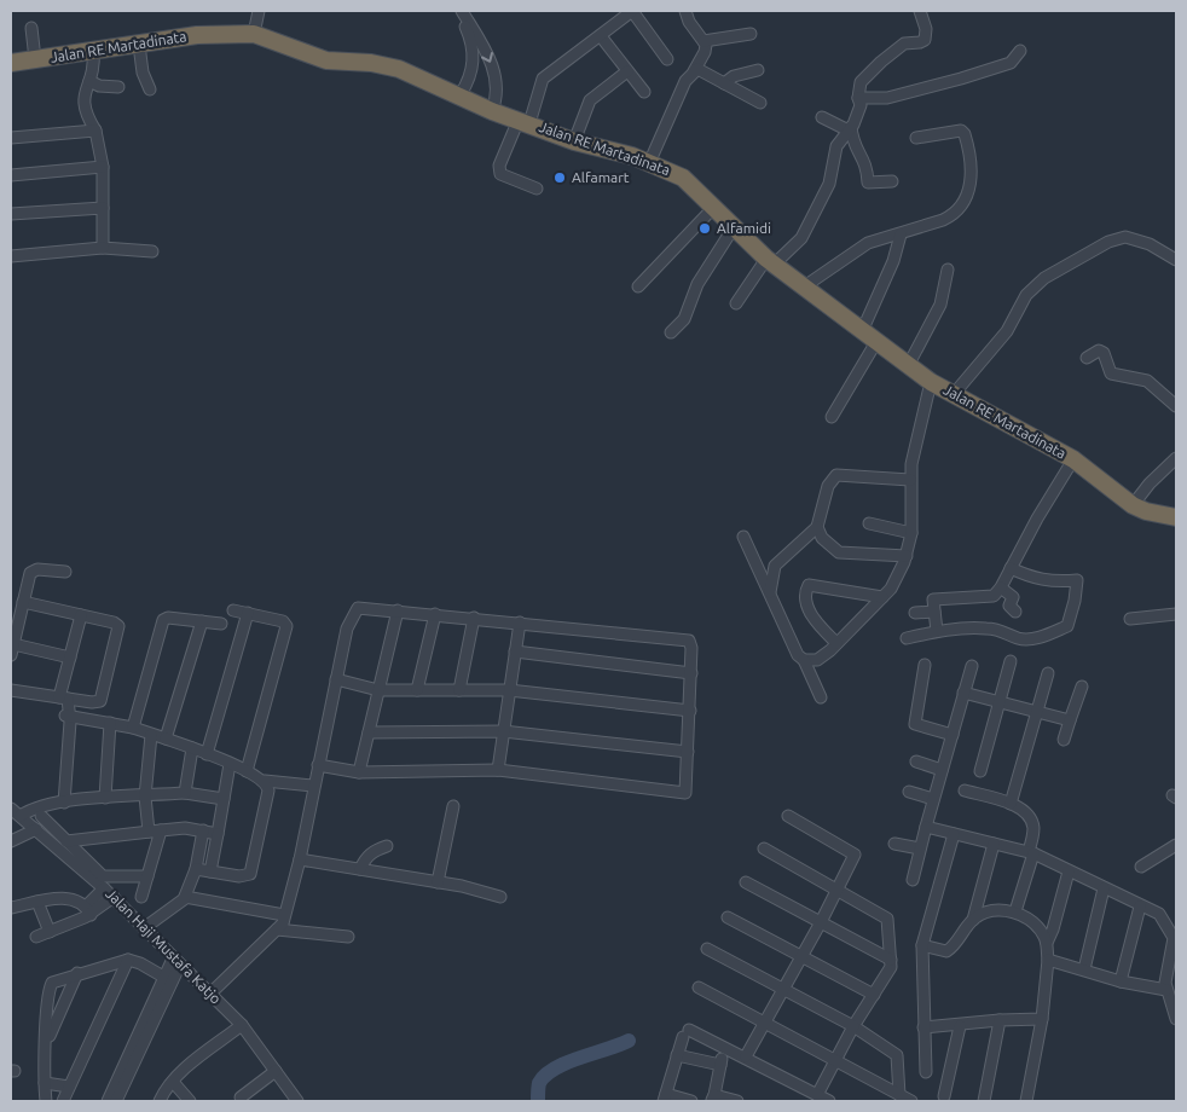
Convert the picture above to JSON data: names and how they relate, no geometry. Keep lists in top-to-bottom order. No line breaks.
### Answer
{"streets":{"highway":["Jalan RE Martadinata"],"street":["Jalan Haji Mustafa Katjo"]},"places":["Alfamart","Alfamidi"]}
